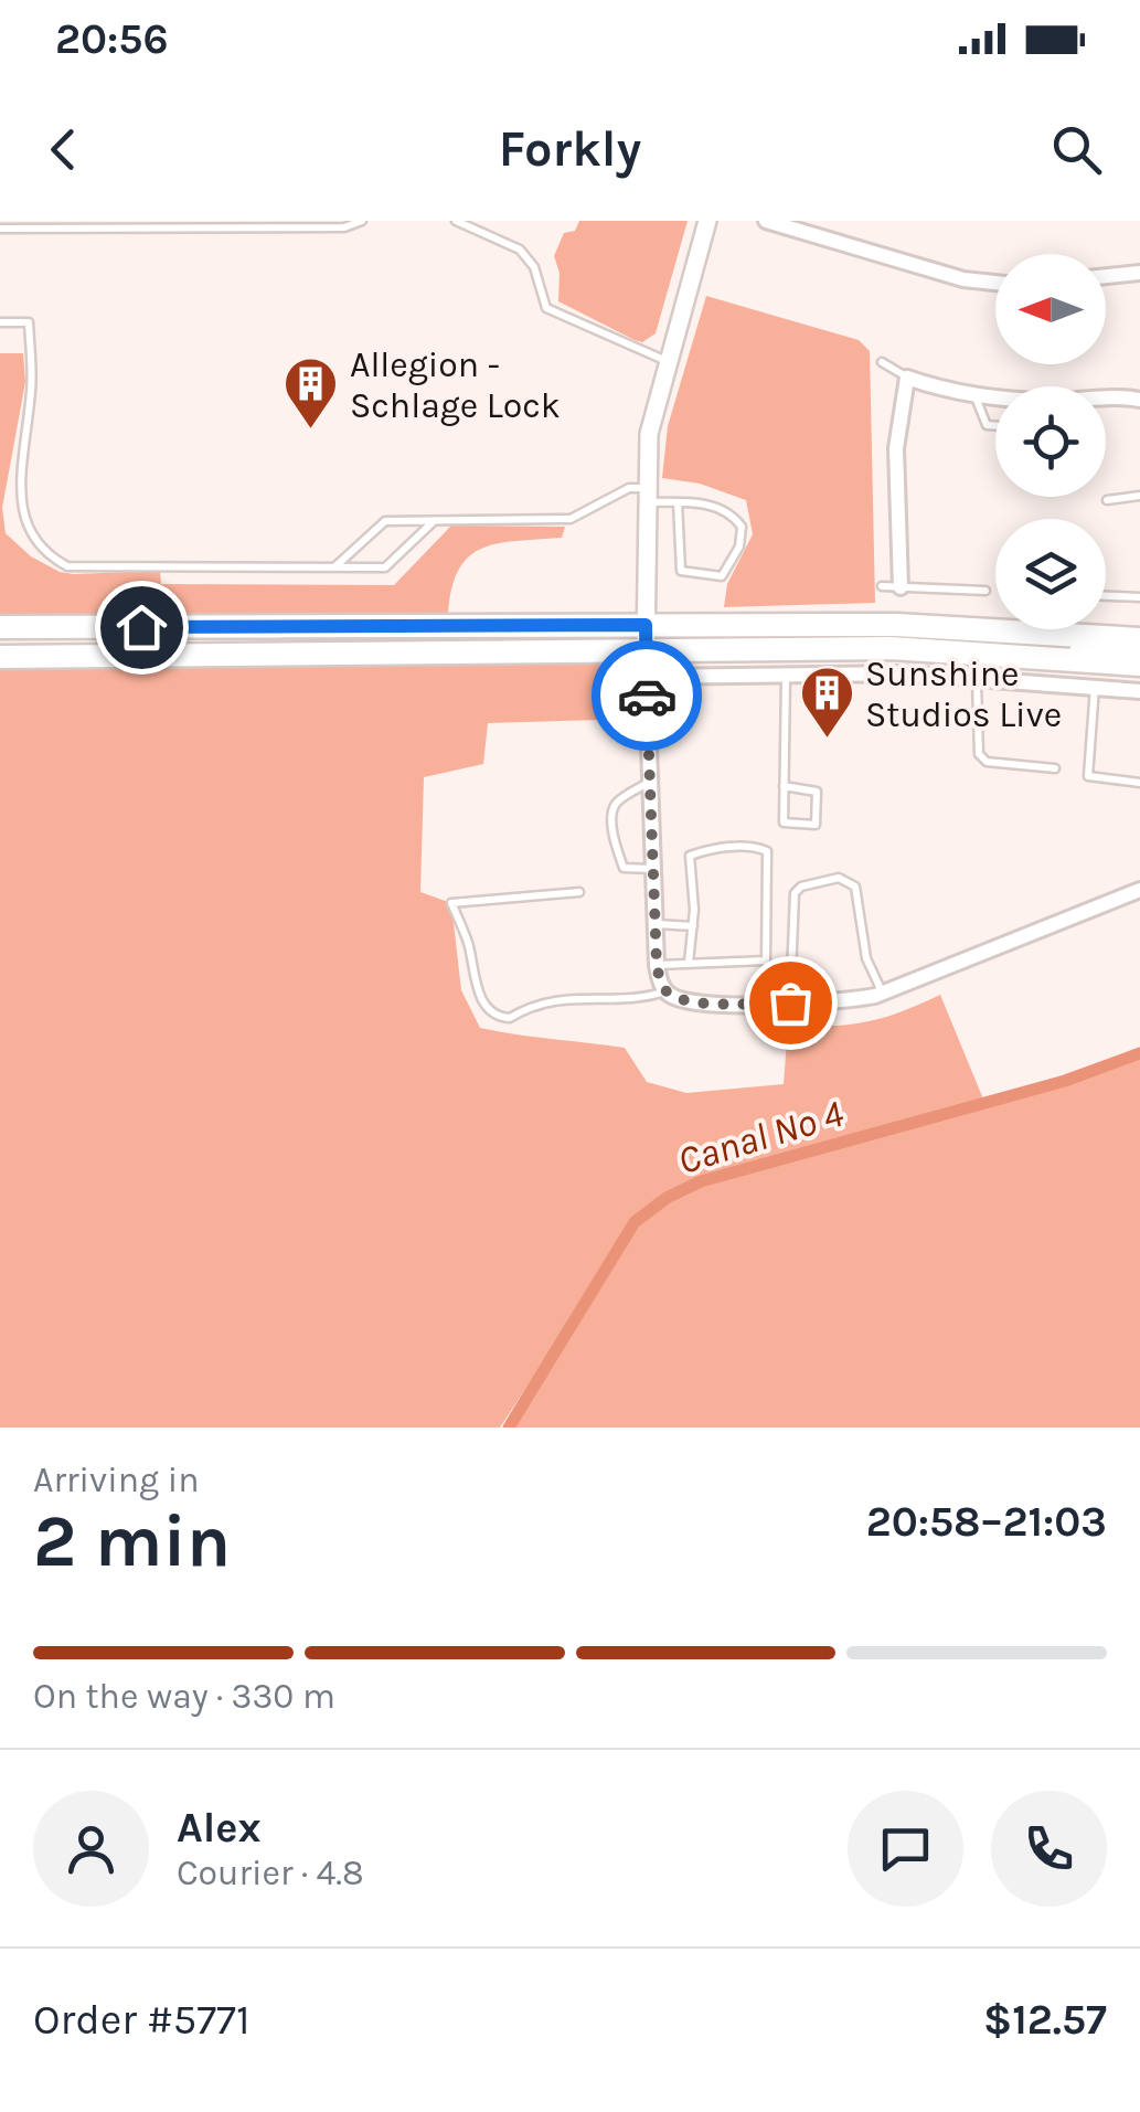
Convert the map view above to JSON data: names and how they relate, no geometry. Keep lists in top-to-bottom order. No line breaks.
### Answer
{"water":["Canal No 4"],"places":{"building":["Allegion - Schlage Lock","Sunshine Studios Live"]},"north":"left","page":{"status":"20:56","header":"Forkly","heading":["2 min","Arriving in","20:58–21:03"],"panel":["Alex","Courier · 4.8","Order #5771","$12.57"],"bar":"On the way · 330 m"}}
